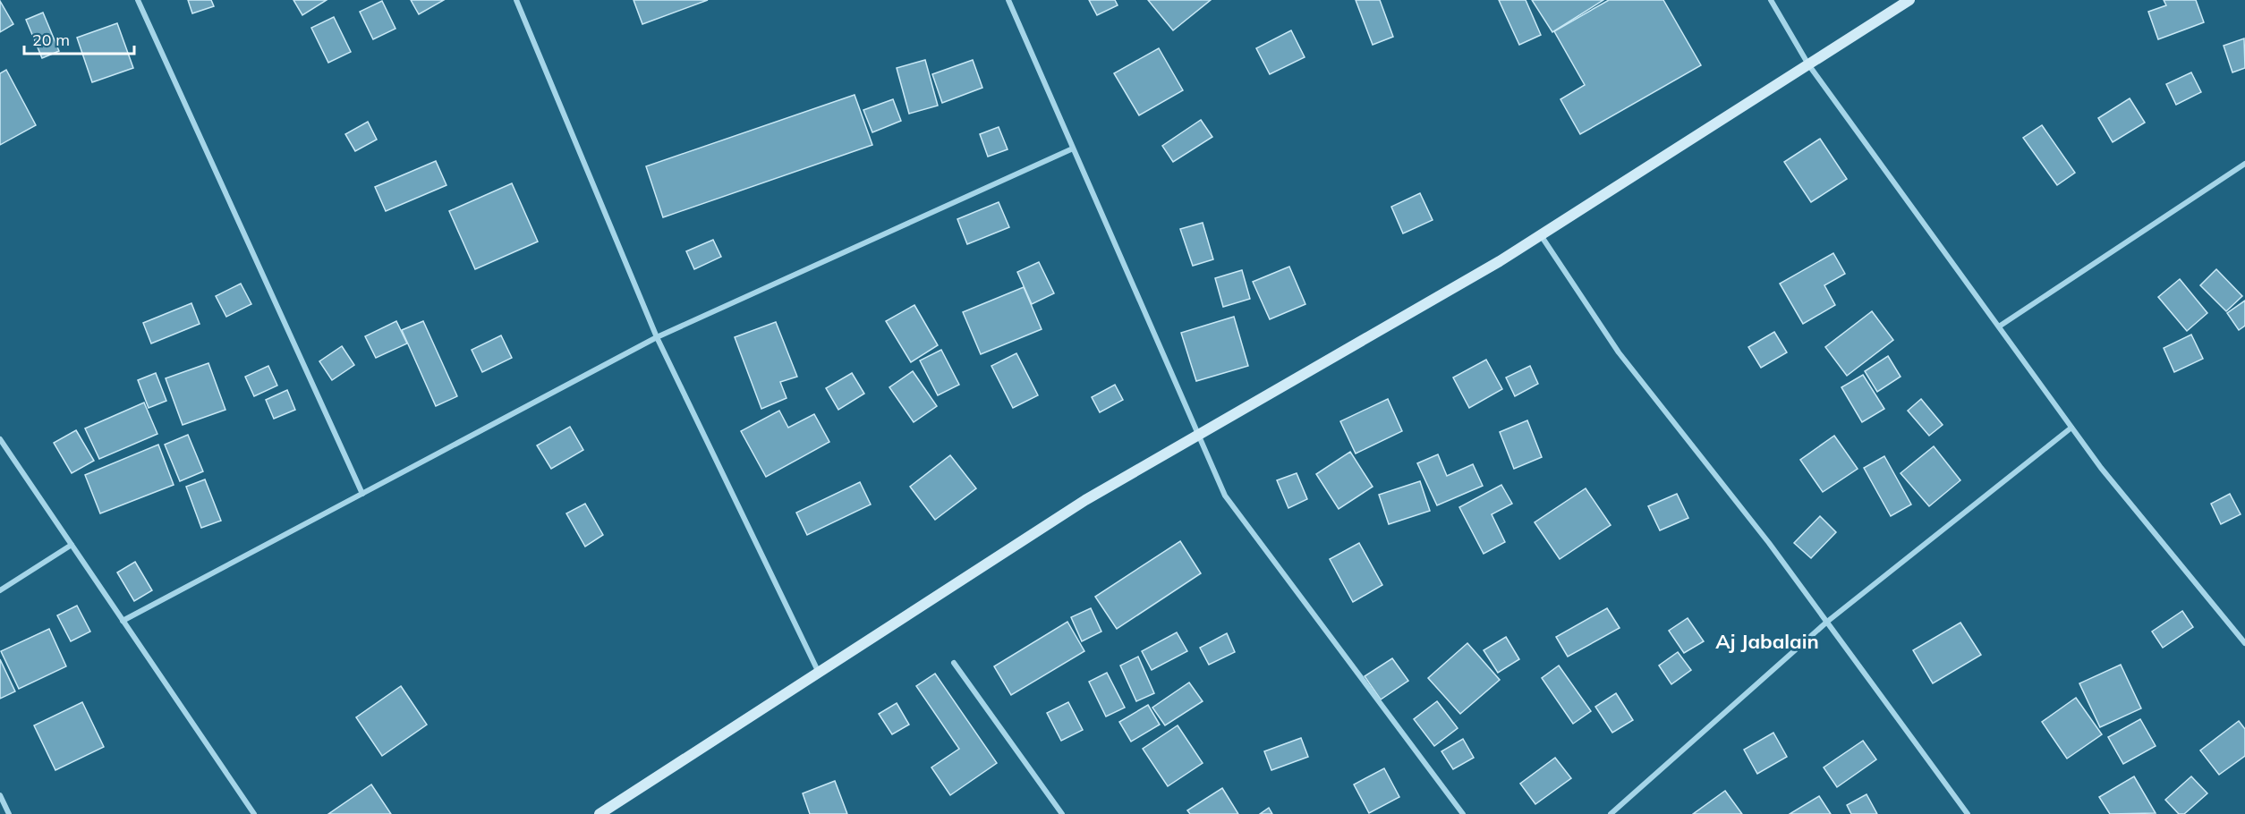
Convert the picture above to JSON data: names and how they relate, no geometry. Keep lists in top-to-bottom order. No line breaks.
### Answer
{"districts":["Aj Jabalain"],"scale_bar":"20 m"}
